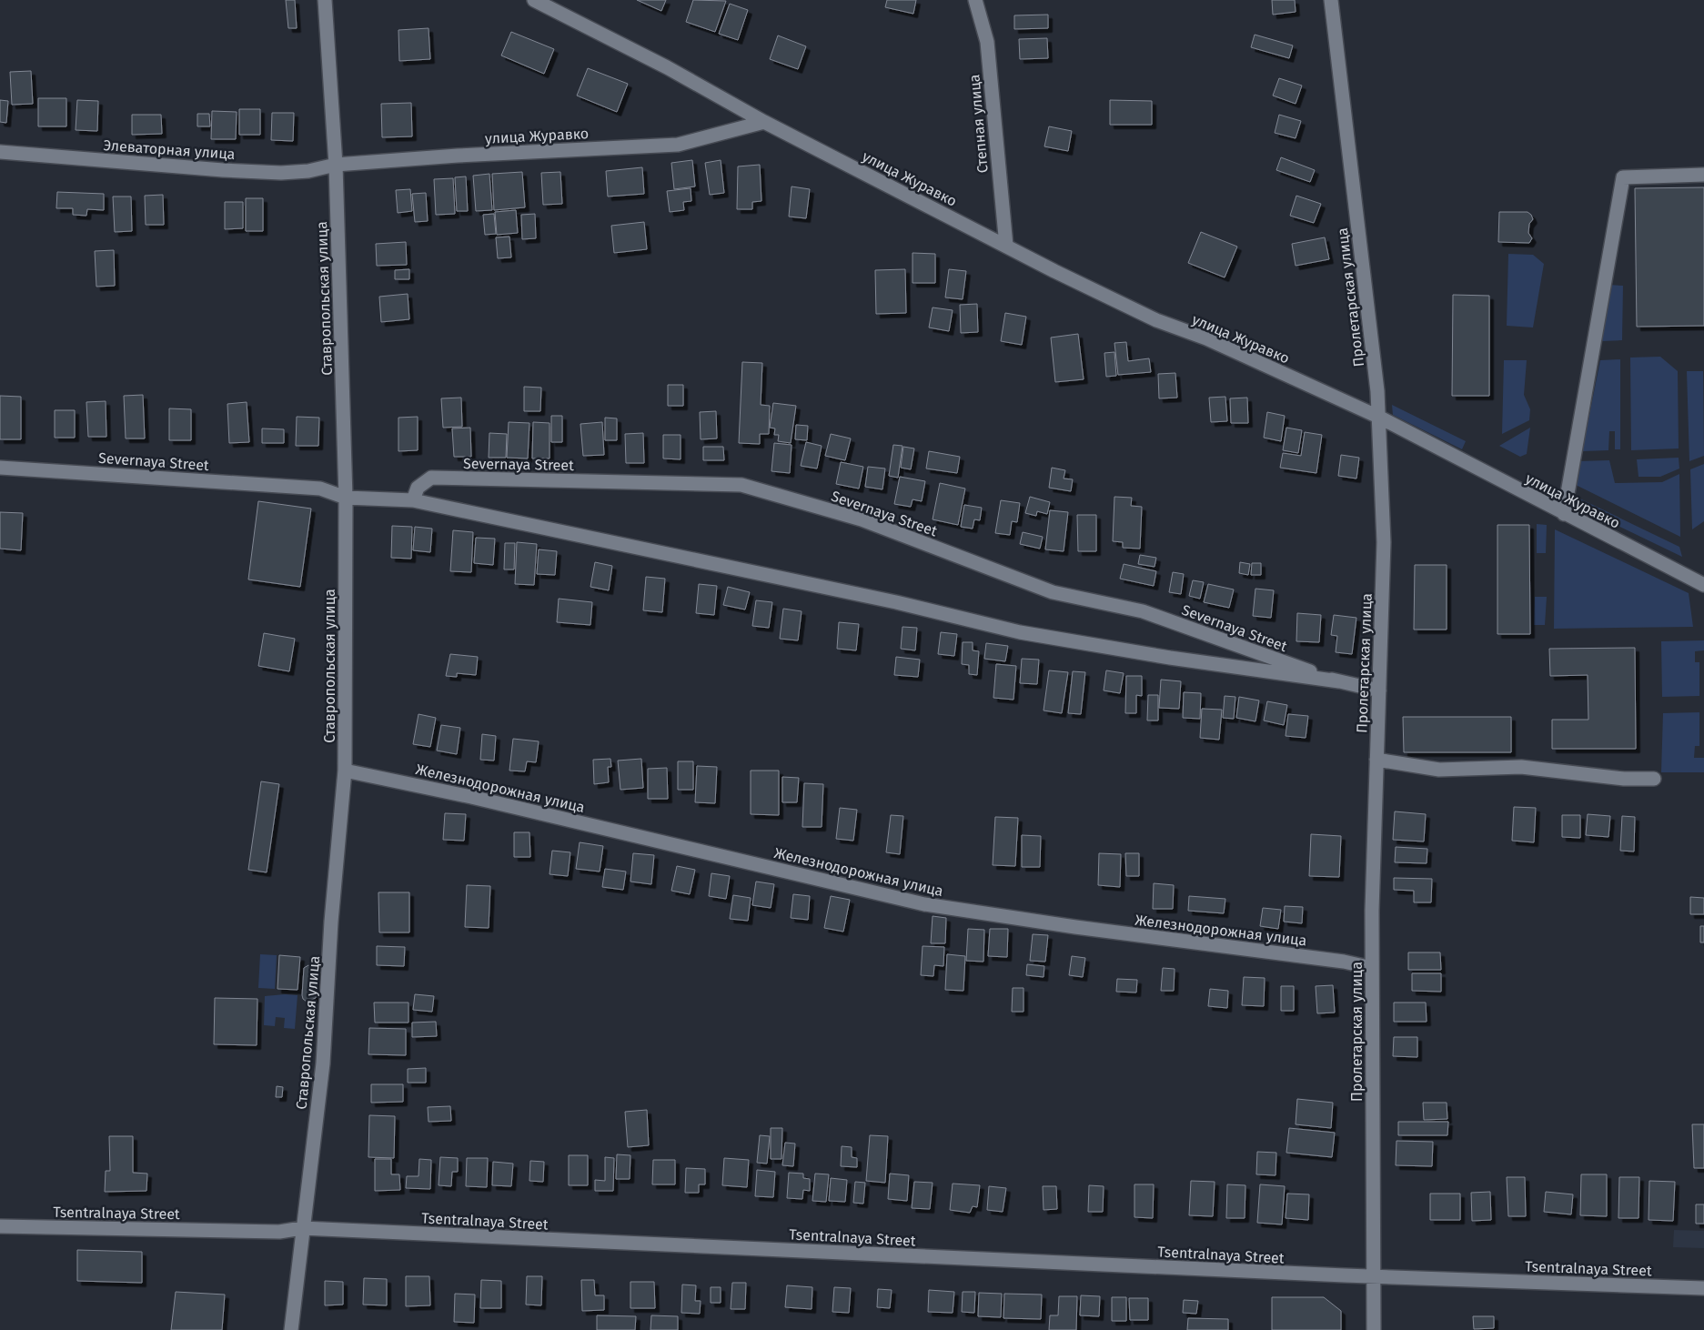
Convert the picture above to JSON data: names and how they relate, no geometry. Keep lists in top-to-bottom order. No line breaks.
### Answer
{"streets":{"street":["Степная улица","улица Журавко","Элеваторная улица","Пролетарская улица","Ставропольская улица","Severnaya Street","Железнодорожная улица","Tsentralnaya Street"]},"crossings":[["Степная улица","улица Журавко"],["улица Журавко","Элеваторная улица"],["улица Журавко","Пролетарская улица"],["улица Журавко","Ставропольская улица"],["Элеваторная улица","Ставропольская улица"],["Пролетарская улица","Severnaya Street"],["Пролетарская улица","Железнодорожная улица"],["Пролетарская улица","Tsentralnaya Street"],["Ставропольская улица","Severnaya Street"],["Ставропольская улица","Железнодорожная улица"],["Ставропольская улица","Tsentralnaya Street"]]}
